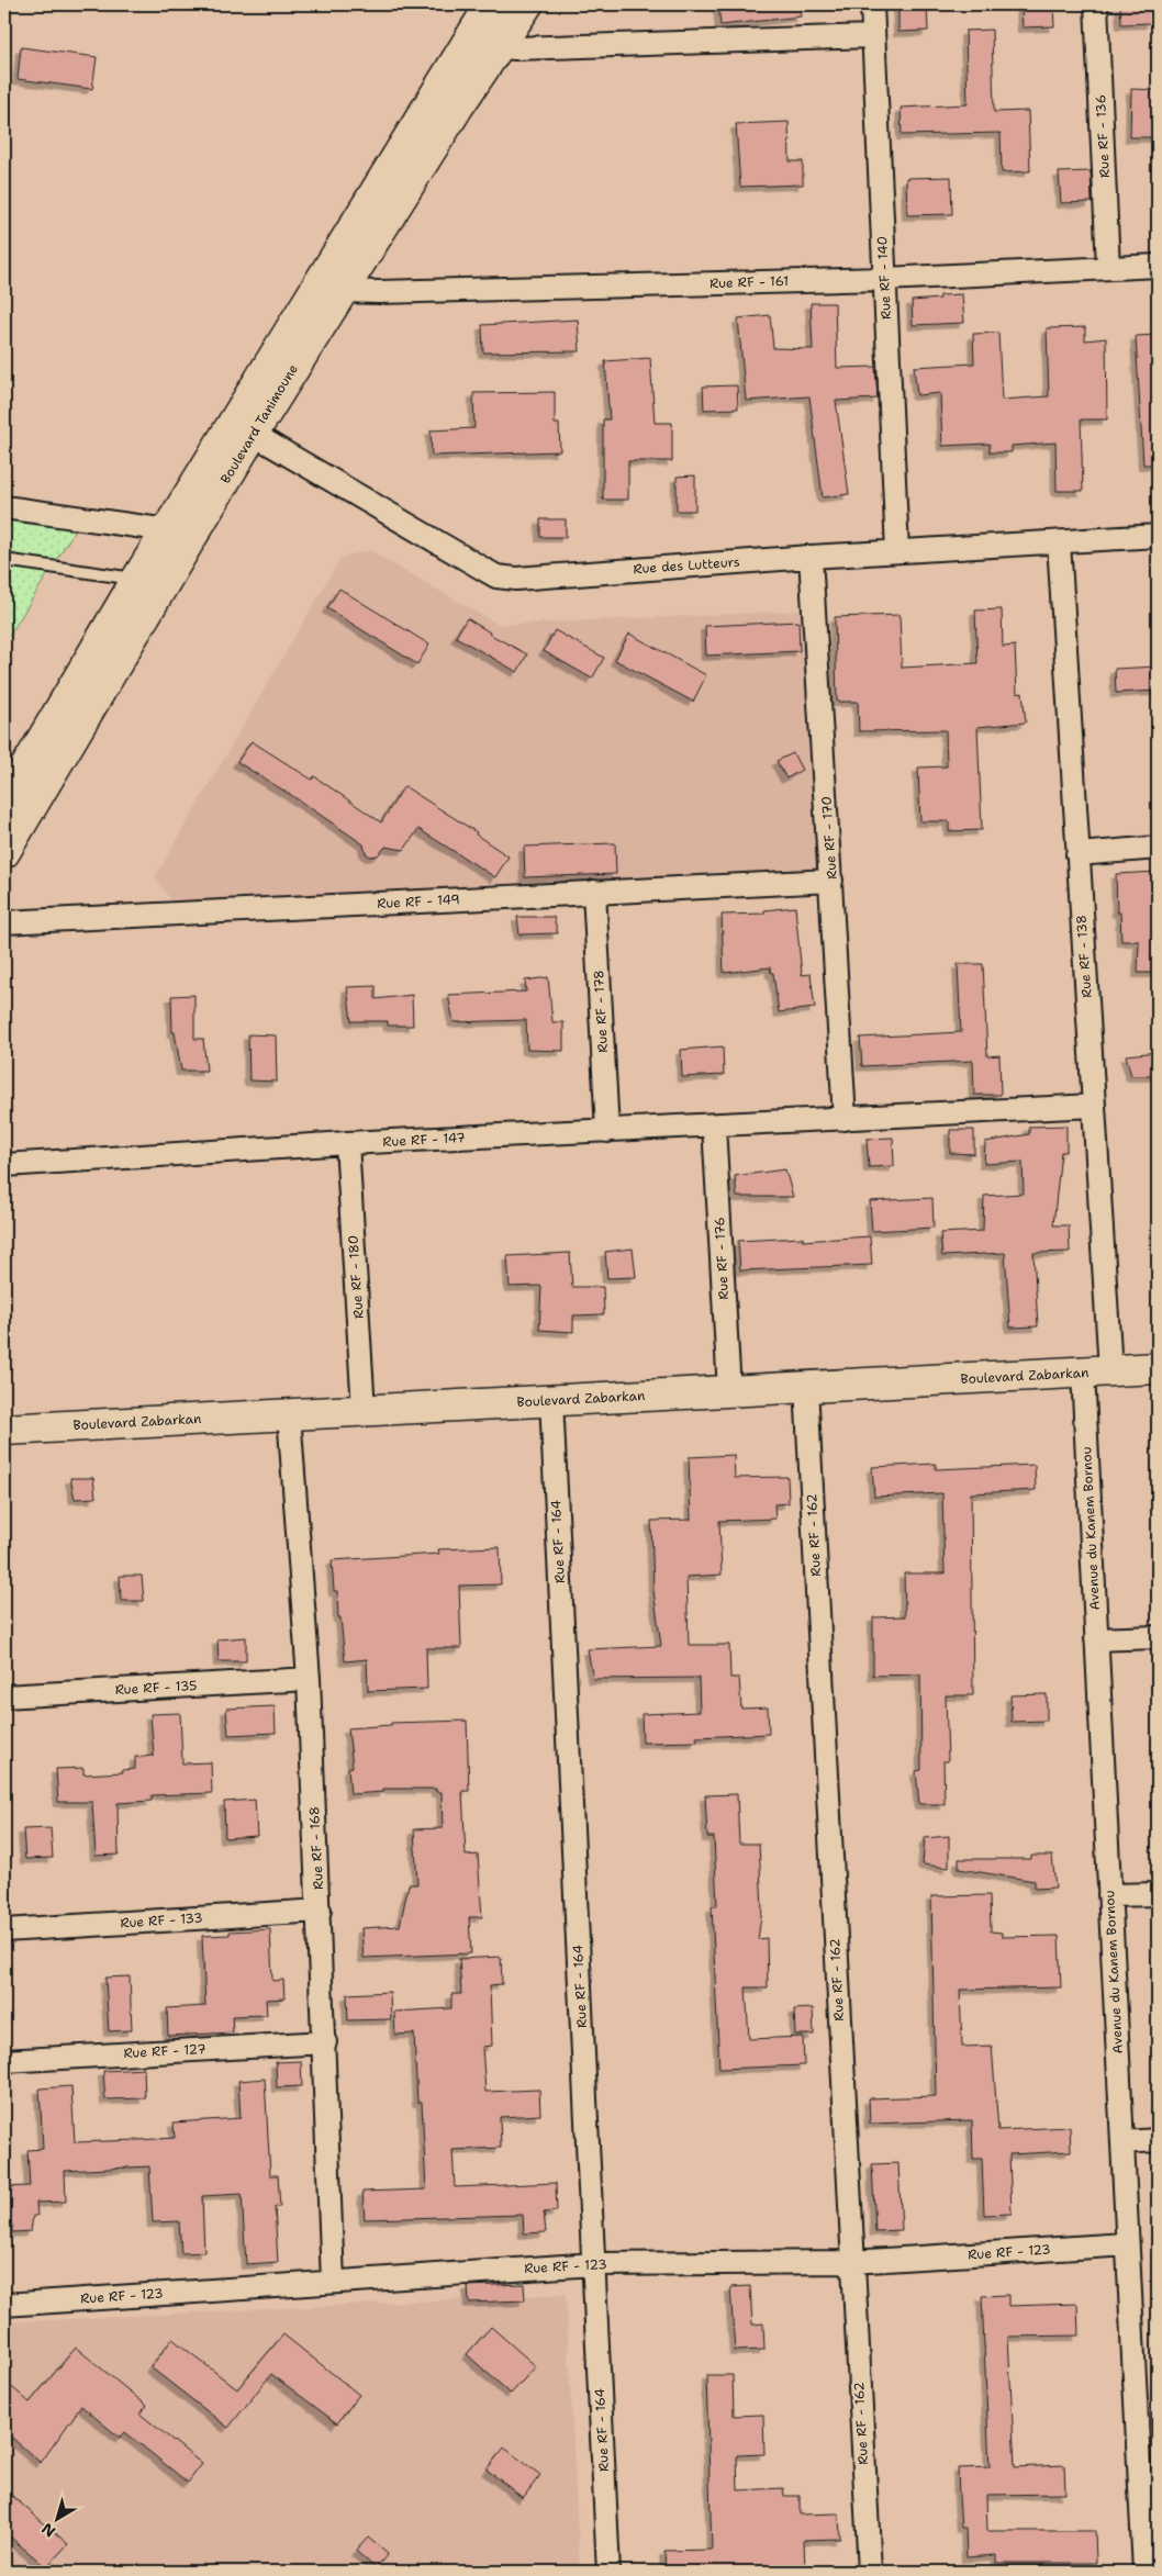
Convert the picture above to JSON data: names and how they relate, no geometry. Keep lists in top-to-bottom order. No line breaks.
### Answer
{"streets":{"main road":["Boulevard Tanimoune","Boulevard Zabarkan"],"street":["Rue RF - 136","Rue RF - 140","Rue RF - 161","Rue des Lutteurs","Rue RF - 170","Rue RF - 149","Rue RF - 138","Rue RF - 178","Rue RF - 147","Rue RF - 176","Rue RF - 180","Avenue du Kanem Bornou","Rue RF - 162","Rue RF - 164","Rue RF - 135","Rue RF - 168","Rue RF - 133","Rue RF - 127","Rue RF - 123"]},"crossings":[["Rue RF - 136","Rue RF - 161"],["Rue RF - 140","Rue RF - 161"],["Rue RF - 140","Rue des Lutteurs"],["Rue RF - 161","Boulevard Tanimoune"],["Boulevard Tanimoune","Rue des Lutteurs"],["Rue des Lutteurs","Rue RF - 170"],["Rue des Lutteurs","Rue RF - 138"],["Rue RF - 170","Rue RF - 149"],["Rue RF - 170","Rue RF - 147"],["Rue RF - 149","Rue RF - 178"],["Rue RF - 138","Rue RF - 147"],["Rue RF - 138","Boulevard Zabarkan"],["Rue RF - 138","Avenue du Kanem Bornou"],["Rue RF - 178","Rue RF - 147"],["Rue RF - 147","Rue RF - 176"],["Rue RF - 147","Rue RF - 180"],["Rue RF - 176","Boulevard Zabarkan"],["Rue RF - 180","Boulevard Zabarkan"],["Boulevard Zabarkan","Avenue du Kanem Bornou"],["Boulevard Zabarkan","Rue RF - 162"],["Boulevard Zabarkan","Rue RF - 164"],["Boulevard Zabarkan","Rue RF - 168"],["Avenue du Kanem Bornou","Rue RF - 123"],["Rue RF - 162","Rue RF - 123"],["Rue RF - 164","Rue RF - 123"],["Rue RF - 135","Rue RF - 168"],["Rue RF - 168","Rue RF - 133"],["Rue RF - 168","Rue RF - 127"],["Rue RF - 168","Rue RF - 123"]],"north":"bottom left"}
